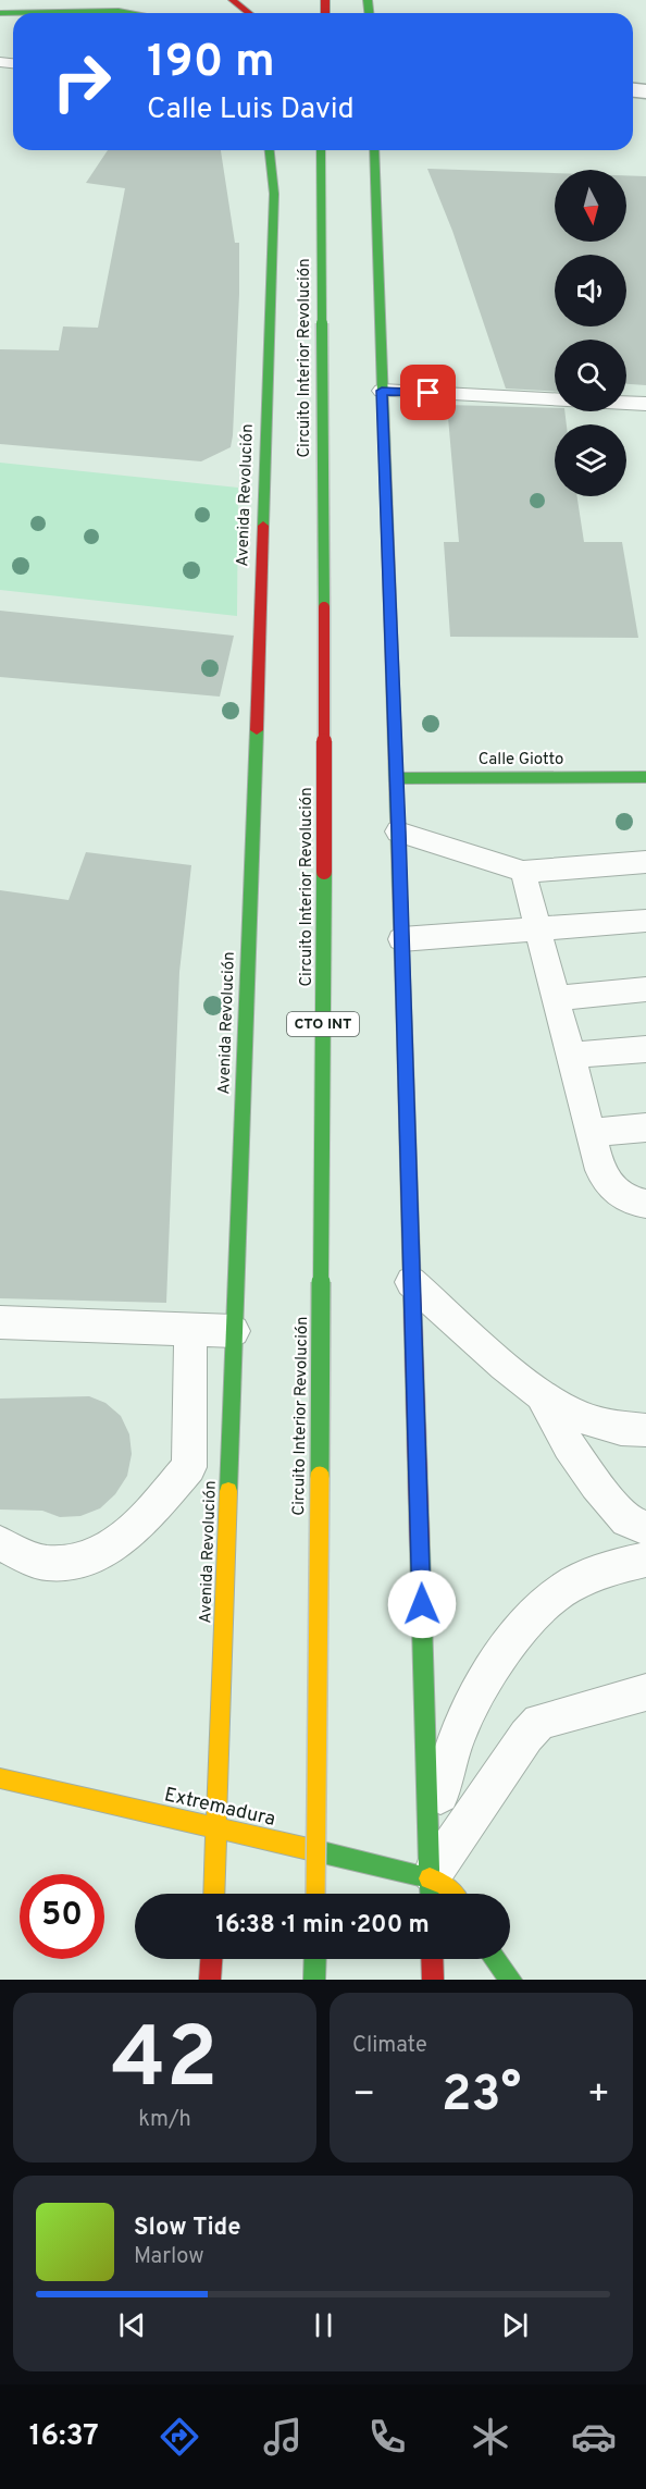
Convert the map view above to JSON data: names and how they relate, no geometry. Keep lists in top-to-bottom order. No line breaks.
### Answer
{"streets":{"main road":["Circuito Interior Revolución","Avenida Revolución","Calle Giotto","CTO INT","Extremadura"]},"crossings":[["Avenida Revolución","Extremadura"]],"north":"bottom","page":{"turn":["190 m","Calle Luis David"],"limit":"50","trip":"16:38 · 1 min · 200 m","tile":[["42","km/h"],"Climate"],"heat":["−","23°","+"],"song":["Slow Tide","Marlow"],"tabs":"16:37"}}
